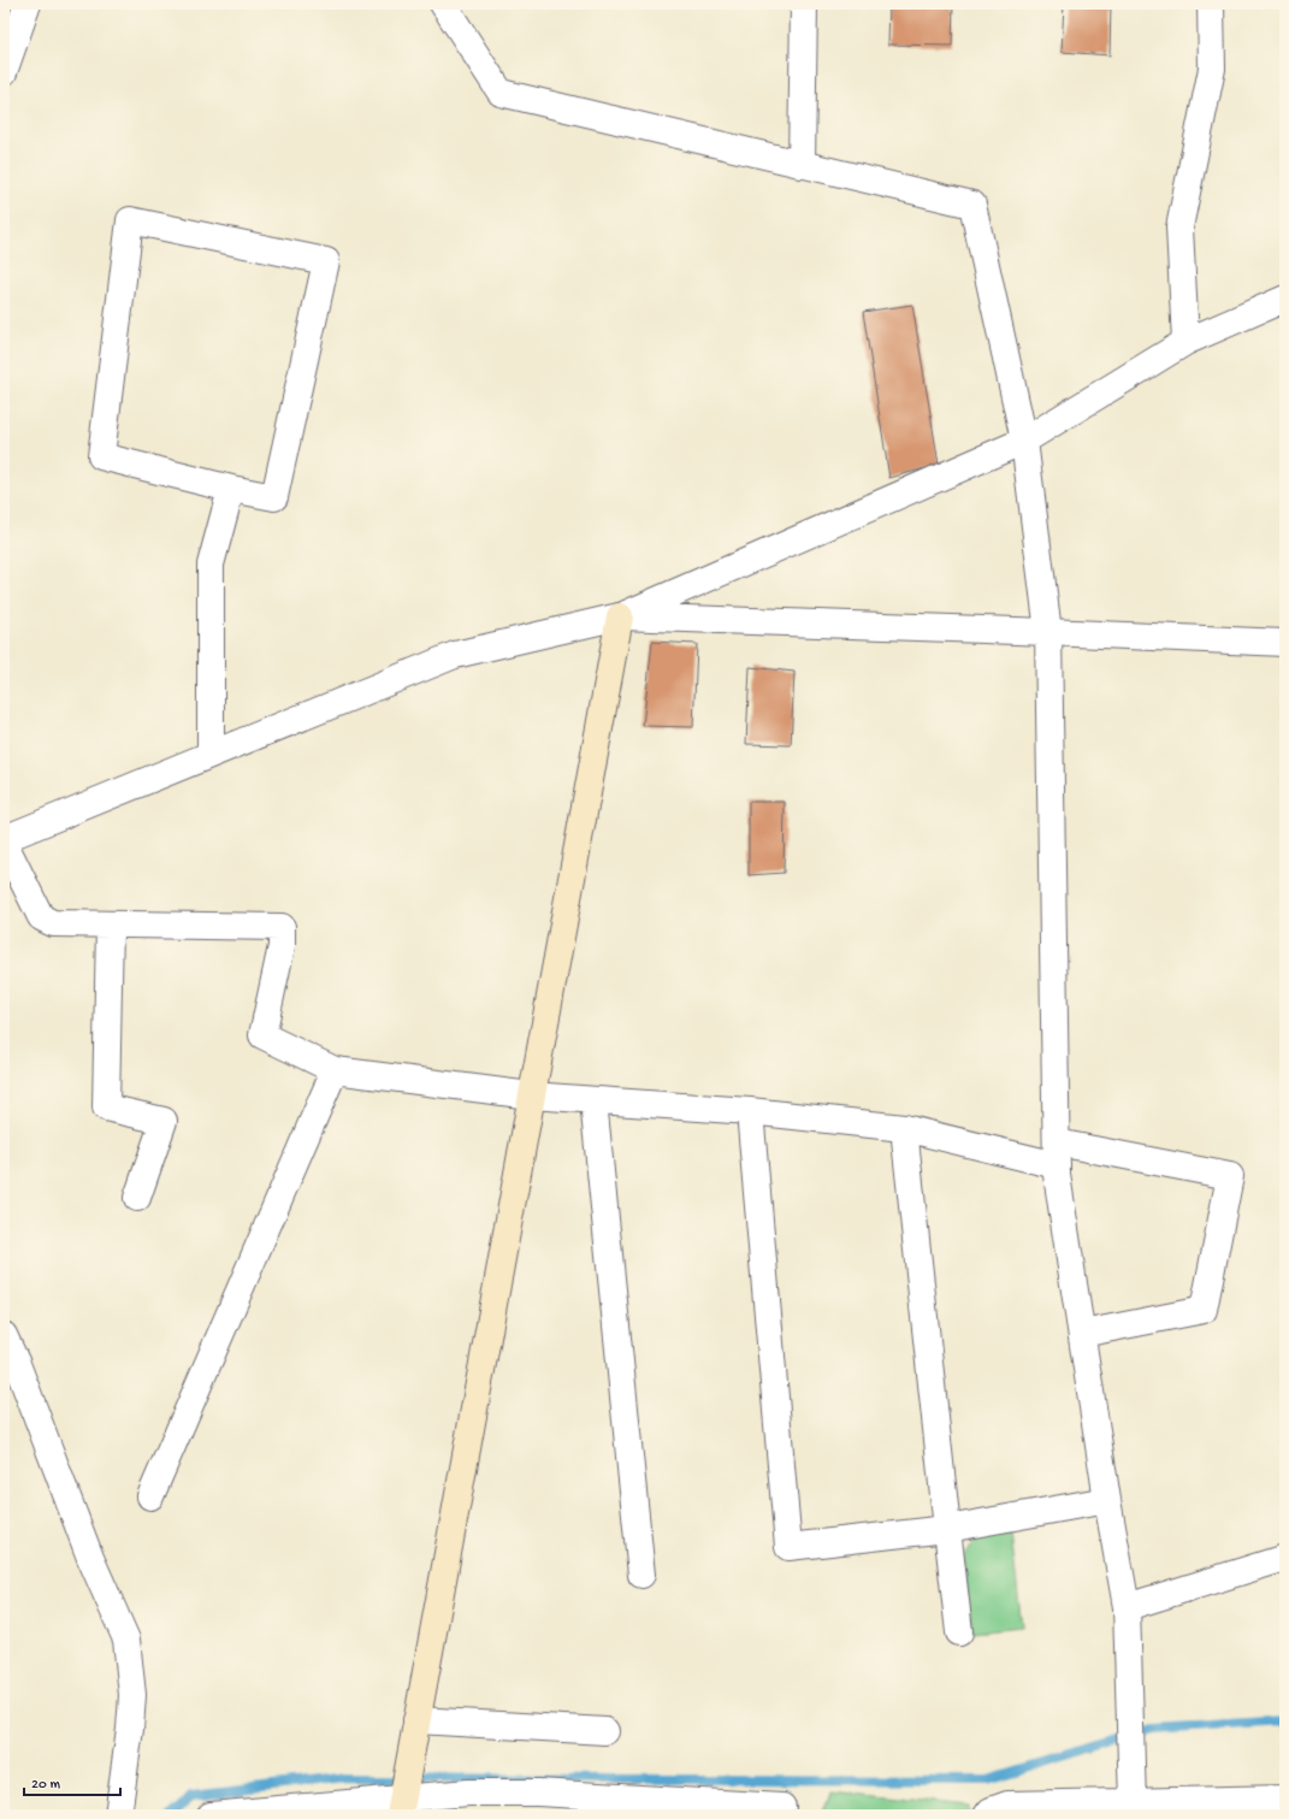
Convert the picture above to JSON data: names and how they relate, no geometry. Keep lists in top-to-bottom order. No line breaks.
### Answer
{"scale_bar":"20 m"}
